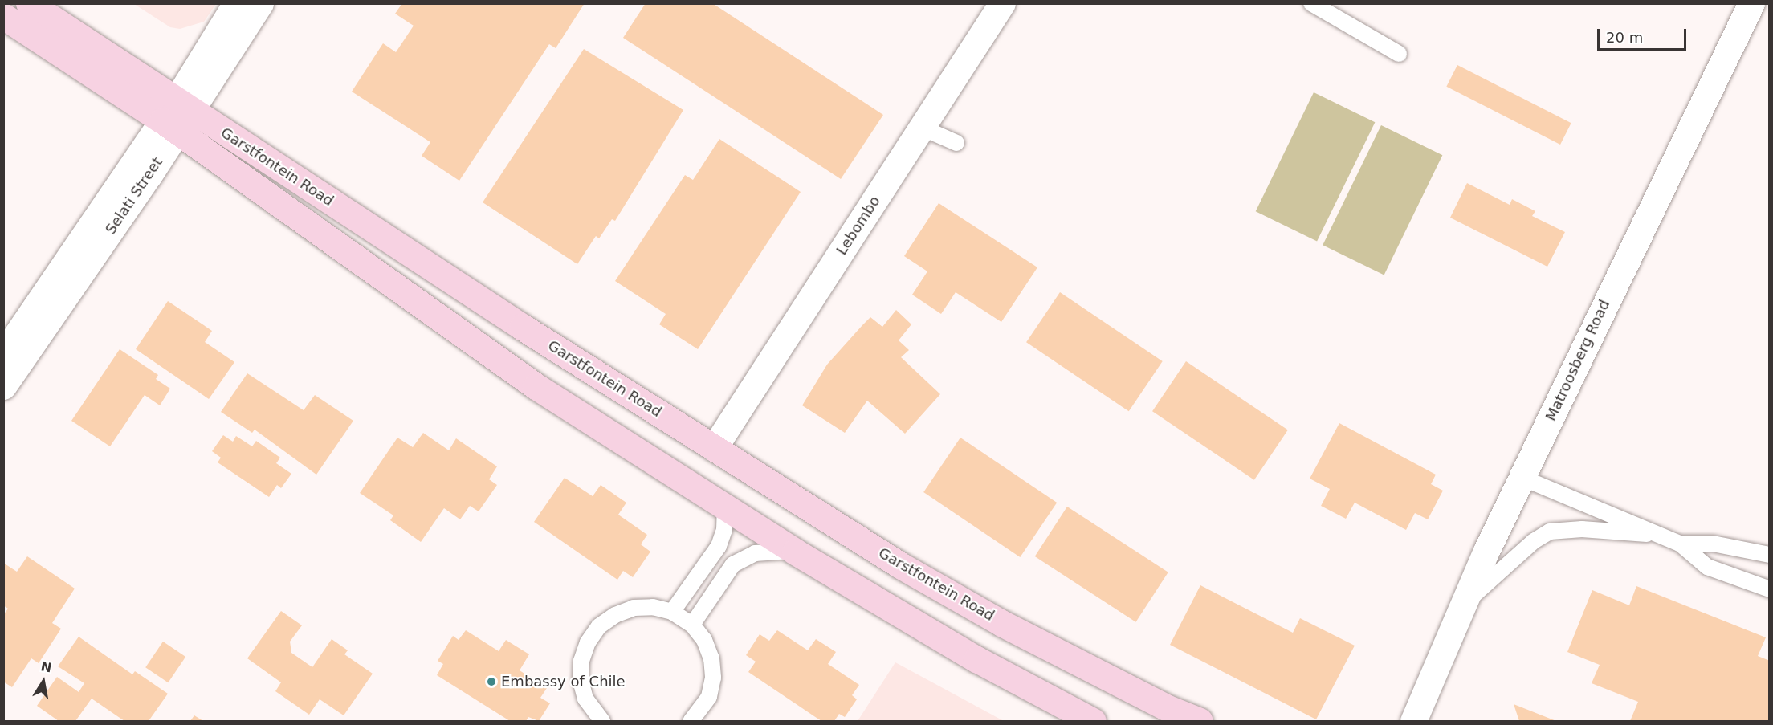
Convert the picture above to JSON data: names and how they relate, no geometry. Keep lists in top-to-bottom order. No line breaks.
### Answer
{"streets":{"main road":["Garstfontein Road"],"street":["Selati Street","Lebombo","Matroosberg Road"]},"crossings":[["Garstfontein Road","Selati Street"],["Garstfontein Road","Lebombo"]],"places":["Embassy of Chile"],"scale_bar":"20 m","north":"top"}
